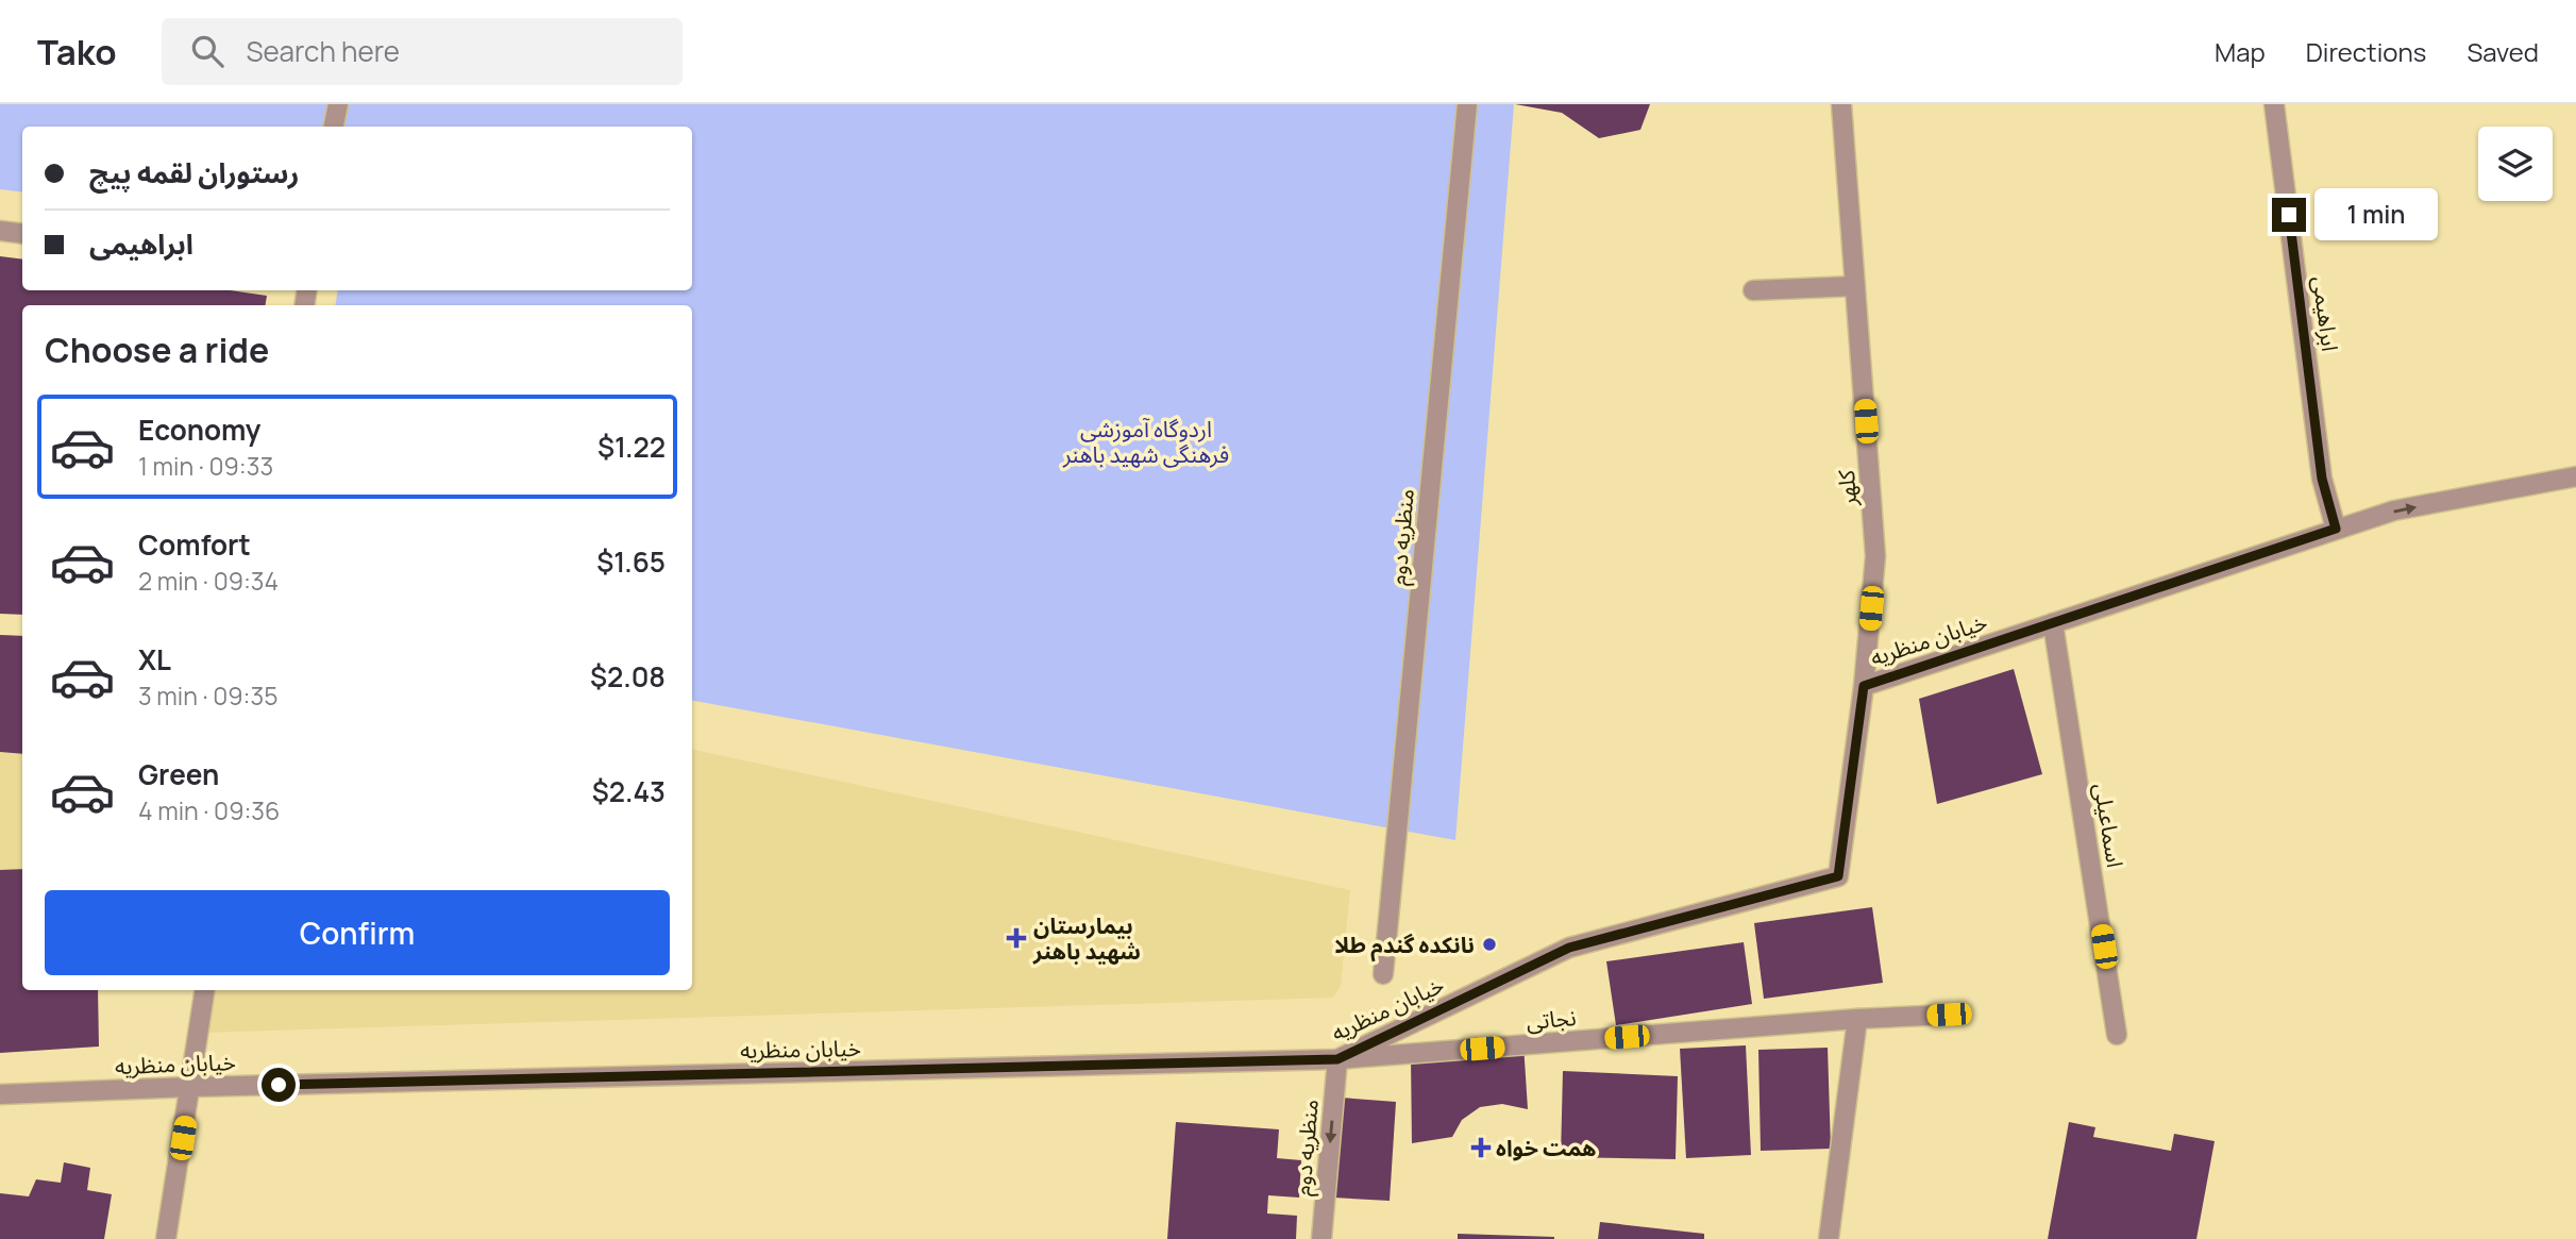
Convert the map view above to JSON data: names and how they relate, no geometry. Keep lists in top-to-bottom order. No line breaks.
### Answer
{"streets":{"street":["ابراهیمی","کلهر","منظریه دوم","خیابان منظریه","اسماعیلی","نجاتی"]},"crossings":[["ابراهیمی","خیابان منظریه"],["کلهر","خیابان منظریه"],["منظریه دوم","خیابان منظریه"],["منظریه دوم","نجاتی"],["خیابان منظریه","اسماعیلی"],["خیابان منظریه","نجاتی"]],"parks":["اردوگاه آموزشی فرهنگی شهید باهنر"],"places":{"health":["بیمارستان شهید باهنر","همت خواه"],"other":["نانکده گندم طلا"]},"page":{"header":"Tako","search":"Search here","nav":["Map","Directions","Saved"],"banner":["رستوران لقمه پیچ","ابراهیمی"],"bubble":"1 min","heading":"Choose a ride","list":[{"name":"Economy","note":"1 min · 09:33","value":"$1.22"},{"name":"Comfort","note":"2 min · 09:34","value":"$1.65"},{"name":"XL","note":"3 min · 09:35","value":"$2.08"},{"name":"Green","note":"4 min · 09:36","value":"$2.43"}],"buttons":"Confirm"}}
